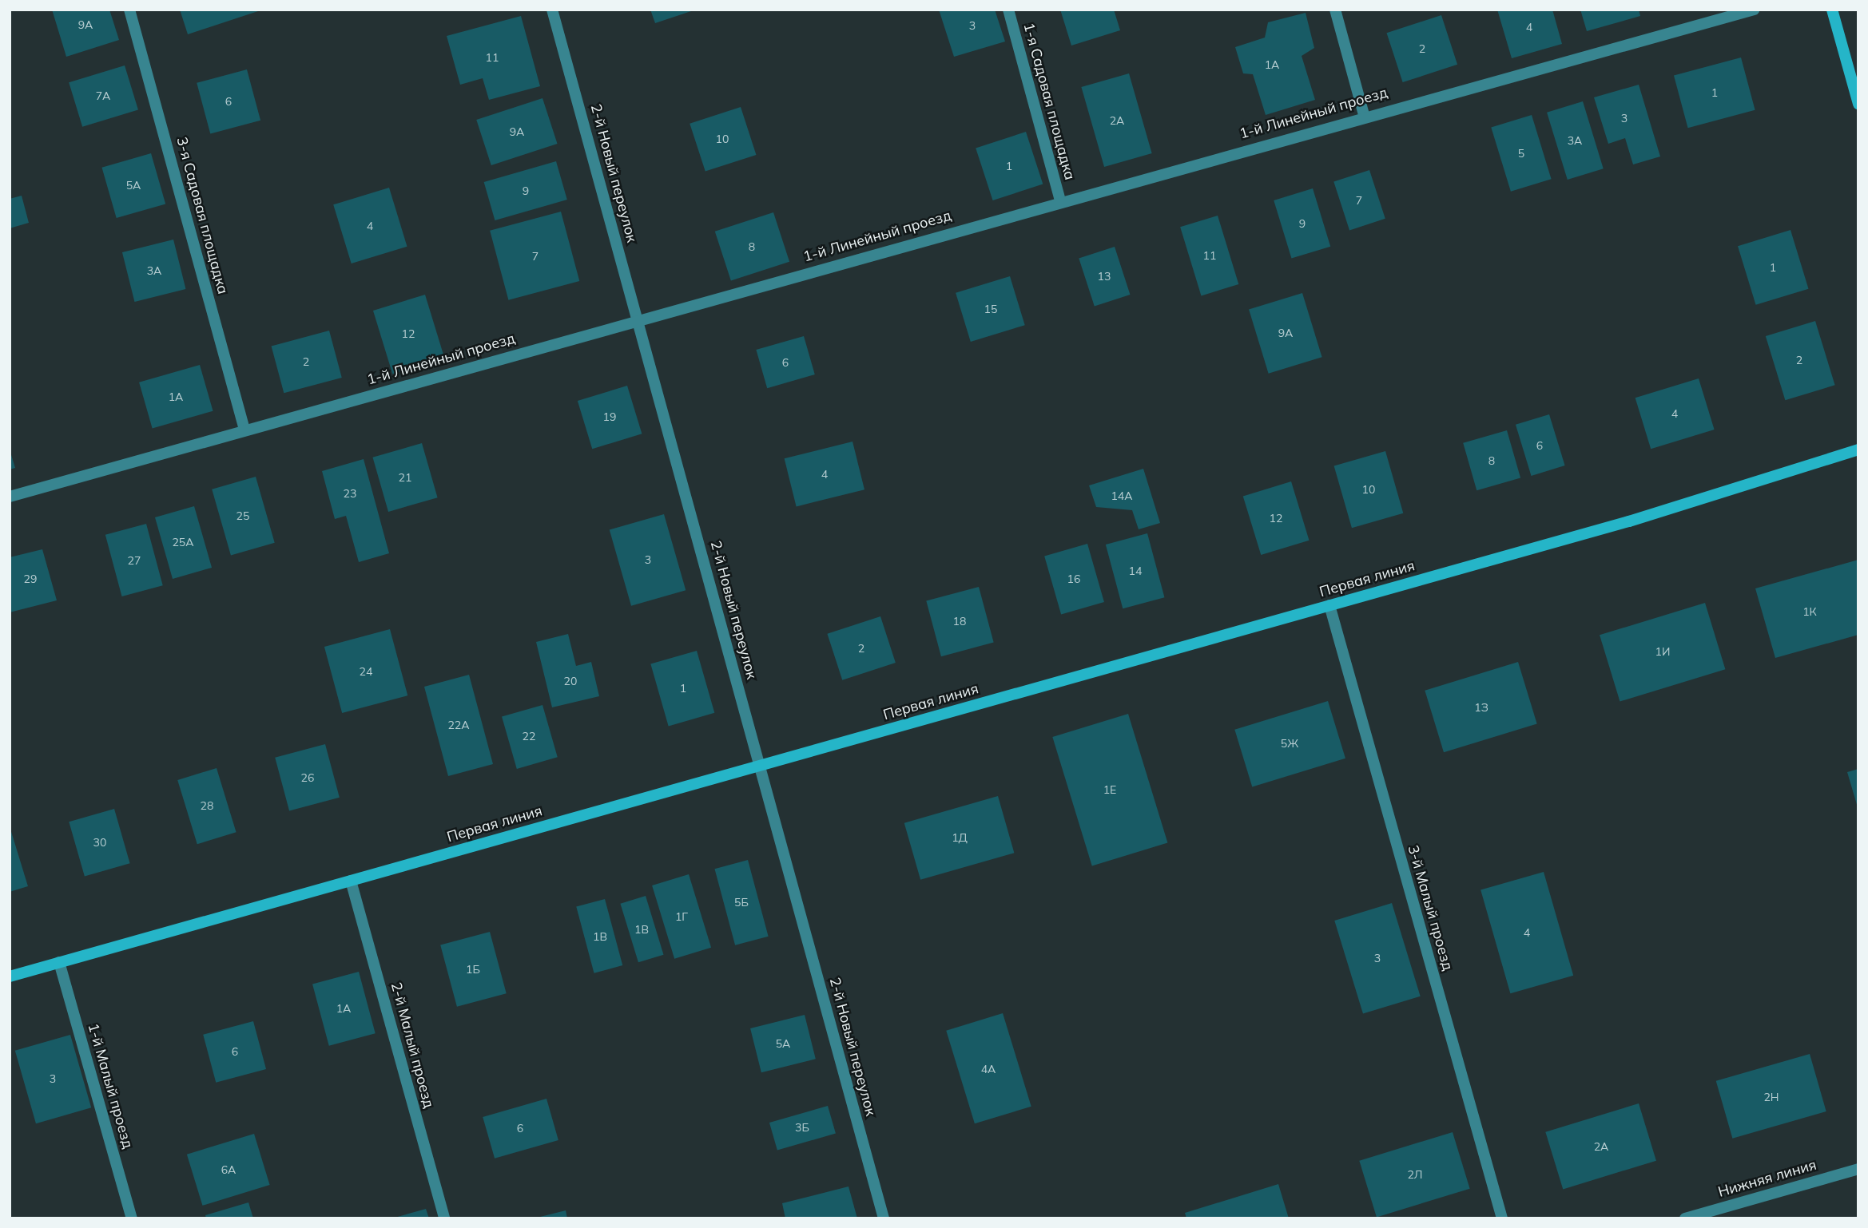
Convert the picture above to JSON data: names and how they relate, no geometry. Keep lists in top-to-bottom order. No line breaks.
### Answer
{"streets":{"main road":["Первая линия"],"street":["1-я Садовая площадка","1-й Линейный проезд","2-й Новый переулок","3-я Садовая площадка","3-й Малый проезд","2-й Малый проезд","1-й Малый проезд","Нижняя линия"]},"crossings":[["1-я Садовая площадка","1-й Линейный проезд"],["1-й Линейный проезд","2-й Новый переулок"],["1-й Линейный проезд","3-я Садовая площадка"],["2-й Новый переулок","Первая линия"],["Первая линия","3-й Малый проезд"],["Первая линия","2-й Малый проезд"],["Первая линия","1-й Малый проезд"]],"house_numbers":["9А","3","4","2","11","1А","1","7А","6","3","2А","9А","10","3А","5","1","5А","9","7","9","4","8","11","7","1","3А","13","15","9А","12","2","2","6","1А","4","19","6","8","4","21","10","23","14А","25","12","25А","3","27","14","29","16","1К","18","2","1И","24","20","1","1З","22А","22","5Ж","26","1Е","28","1Д","30","5Б","1Г","1В","4","1В","3","1Б","1А","5А","6","4А","3","2Н","3Б","6","2А","6А","2Л"]}
